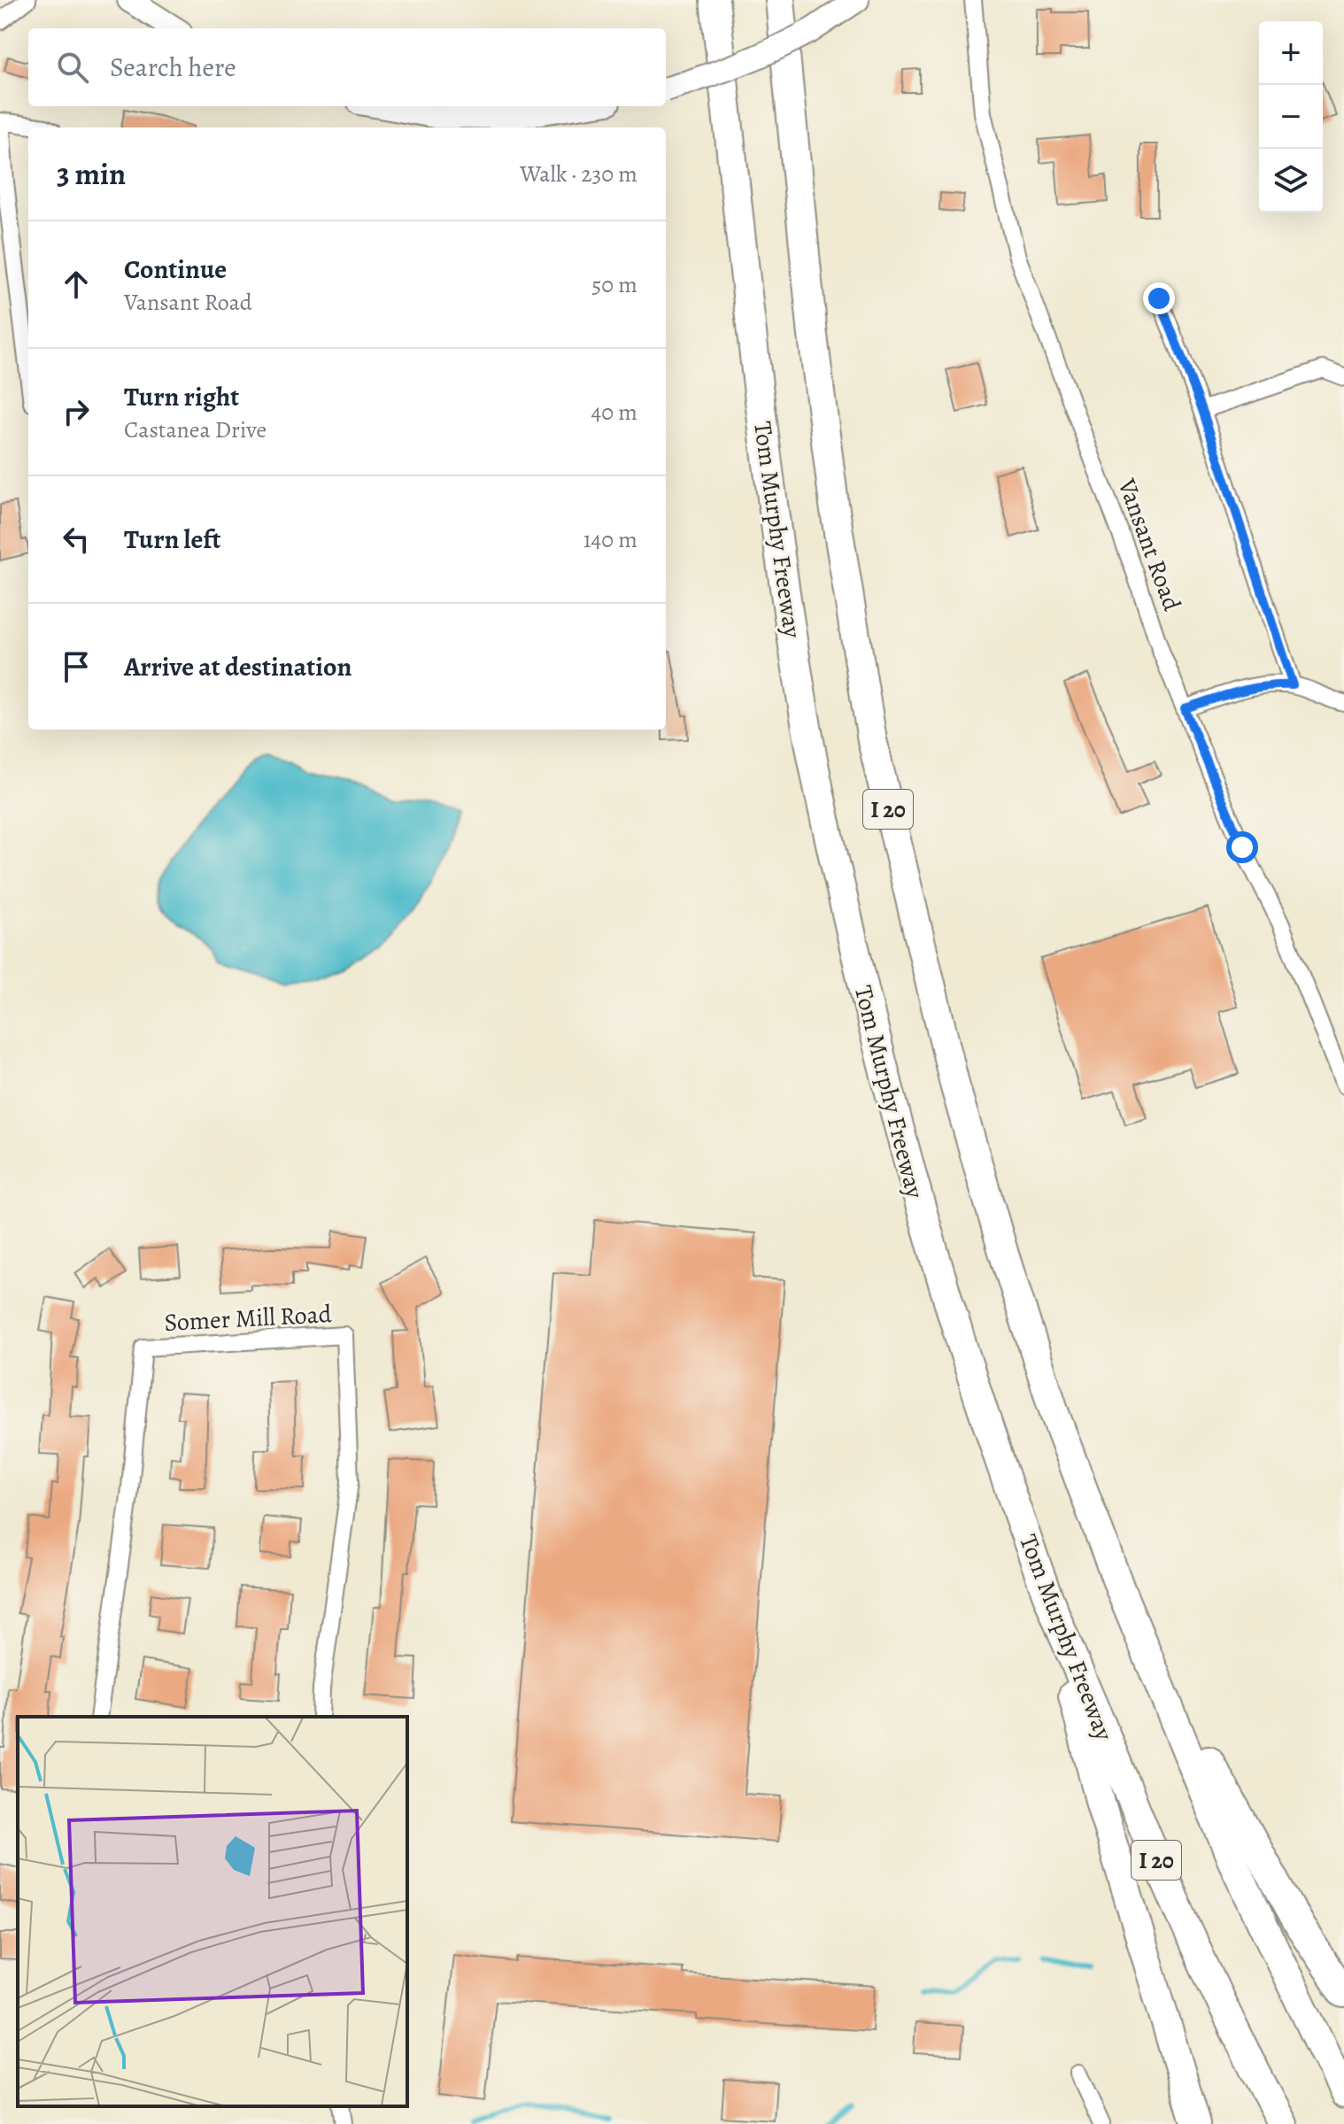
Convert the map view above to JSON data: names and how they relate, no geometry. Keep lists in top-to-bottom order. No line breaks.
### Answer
{"streets":{"highway":["Tom Murphy Freeway","I 20"],"street":["Vansant Road","Somer Mill Road"]},"page":{"map_buttons":["+","−"],"search":"Search here","heading":["3 min","Walk · 230 m"],"list":[["Continue","Vansant Road","50 m"],["Turn right","Castanea Drive","40 m"],["Turn left","140 m"],"Arrive at destination"]}}
